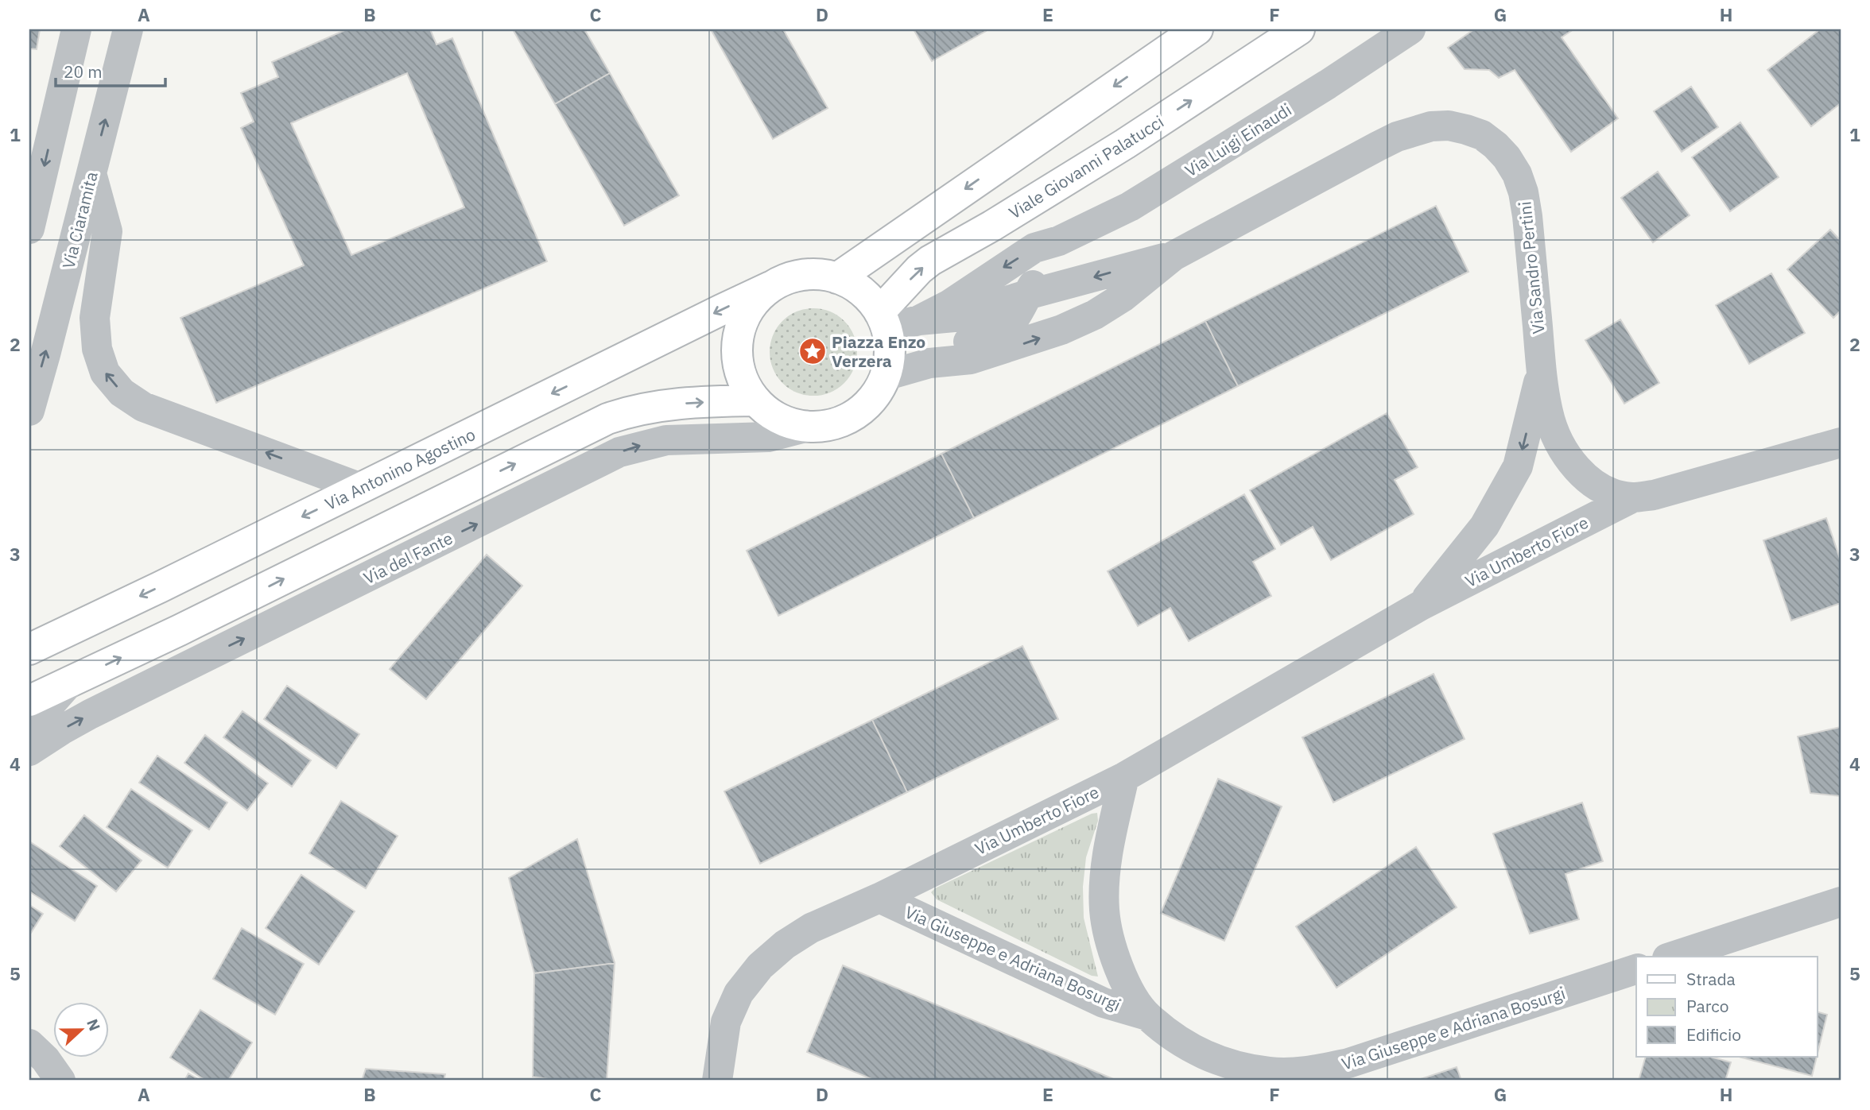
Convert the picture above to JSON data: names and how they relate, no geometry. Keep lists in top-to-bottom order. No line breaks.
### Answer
{"streets":{"main road":["Viale Giovanni Palatucci","Via Antonino Agostino"],"street":["Via Luigi Einaudi","Via Ciaramita","Via Sandro Pertini","Via Umberto Fiore","Via del Fante","Via Giuseppe e Adriana Bosurgi"]},"crossings":[["Viale Giovanni Palatucci","Via Antonino Agostino"],["Viale Giovanni Palatucci","Via del Fante"],["Via Sandro Pertini","Via Umberto Fiore"],["Via Antonino Agostino","Via del Fante"],["Via Umberto Fiore","Via Giuseppe e Adriana Bosurgi"]],"one_way":["Via del Fante"],"places":{"place":["Piazza Enzo Verzera"]},"legend":["Strada","Parco","Edificio"],"scale_bar":"20 m","north":"right","grid":{"columns":["A","B","C","D","E","F","G","H"],"rows":["1","2","3","4","5"]}}
